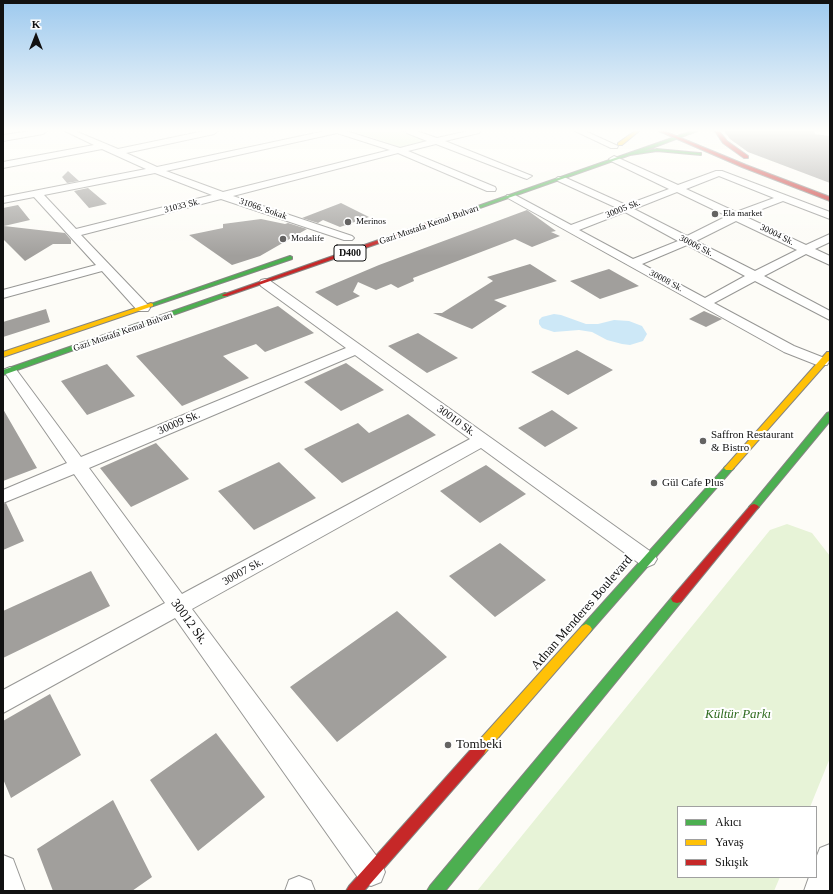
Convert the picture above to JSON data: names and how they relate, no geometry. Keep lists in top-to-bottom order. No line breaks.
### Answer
{"streets":{"main road":["Gazi Mustafa Kemal Bulvarı","D400","Adnan Menderes Boulevard"],"street":["31033 Sk.","31066. Sokak","30005 Sk.","30004 Sk.","30006 Sk.","30008 Sk.","30010 Sk.","30009 Sk.","30007 Sk.","30012 Sk."]},"crossings":[["31033 Sk.","31066. Sokak"],["31066. Sokak","D400"],["30005 Sk.","30004 Sk."],["30005 Sk.","30006 Sk."],["30005 Sk.","30008 Sk."],["Gazi Mustafa Kemal Bulvarı","30006 Sk."],["Gazi Mustafa Kemal Bulvarı","30008 Sk."],["Gazi Mustafa Kemal Bulvarı","30010 Sk."],["Gazi Mustafa Kemal Bulvarı","30012 Sk."],["30008 Sk.","Adnan Menderes Boulevard"],["30010 Sk.","30009 Sk."],["30010 Sk.","30007 Sk."],["30010 Sk.","Adnan Menderes Boulevard"],["30009 Sk.","30012 Sk."],["30007 Sk.","30012 Sk."],["Adnan Menderes Boulevard","30012 Sk."]],"parks":["Kültür Parkı"],"places":["Ela market","Merinos","Modalife","Saffron Restaurant & Bistro","Gül Cafe Plus","Tombeki"],"legend":["Akıcı","Yavaş","Sıkışık"],"north":"top"}
